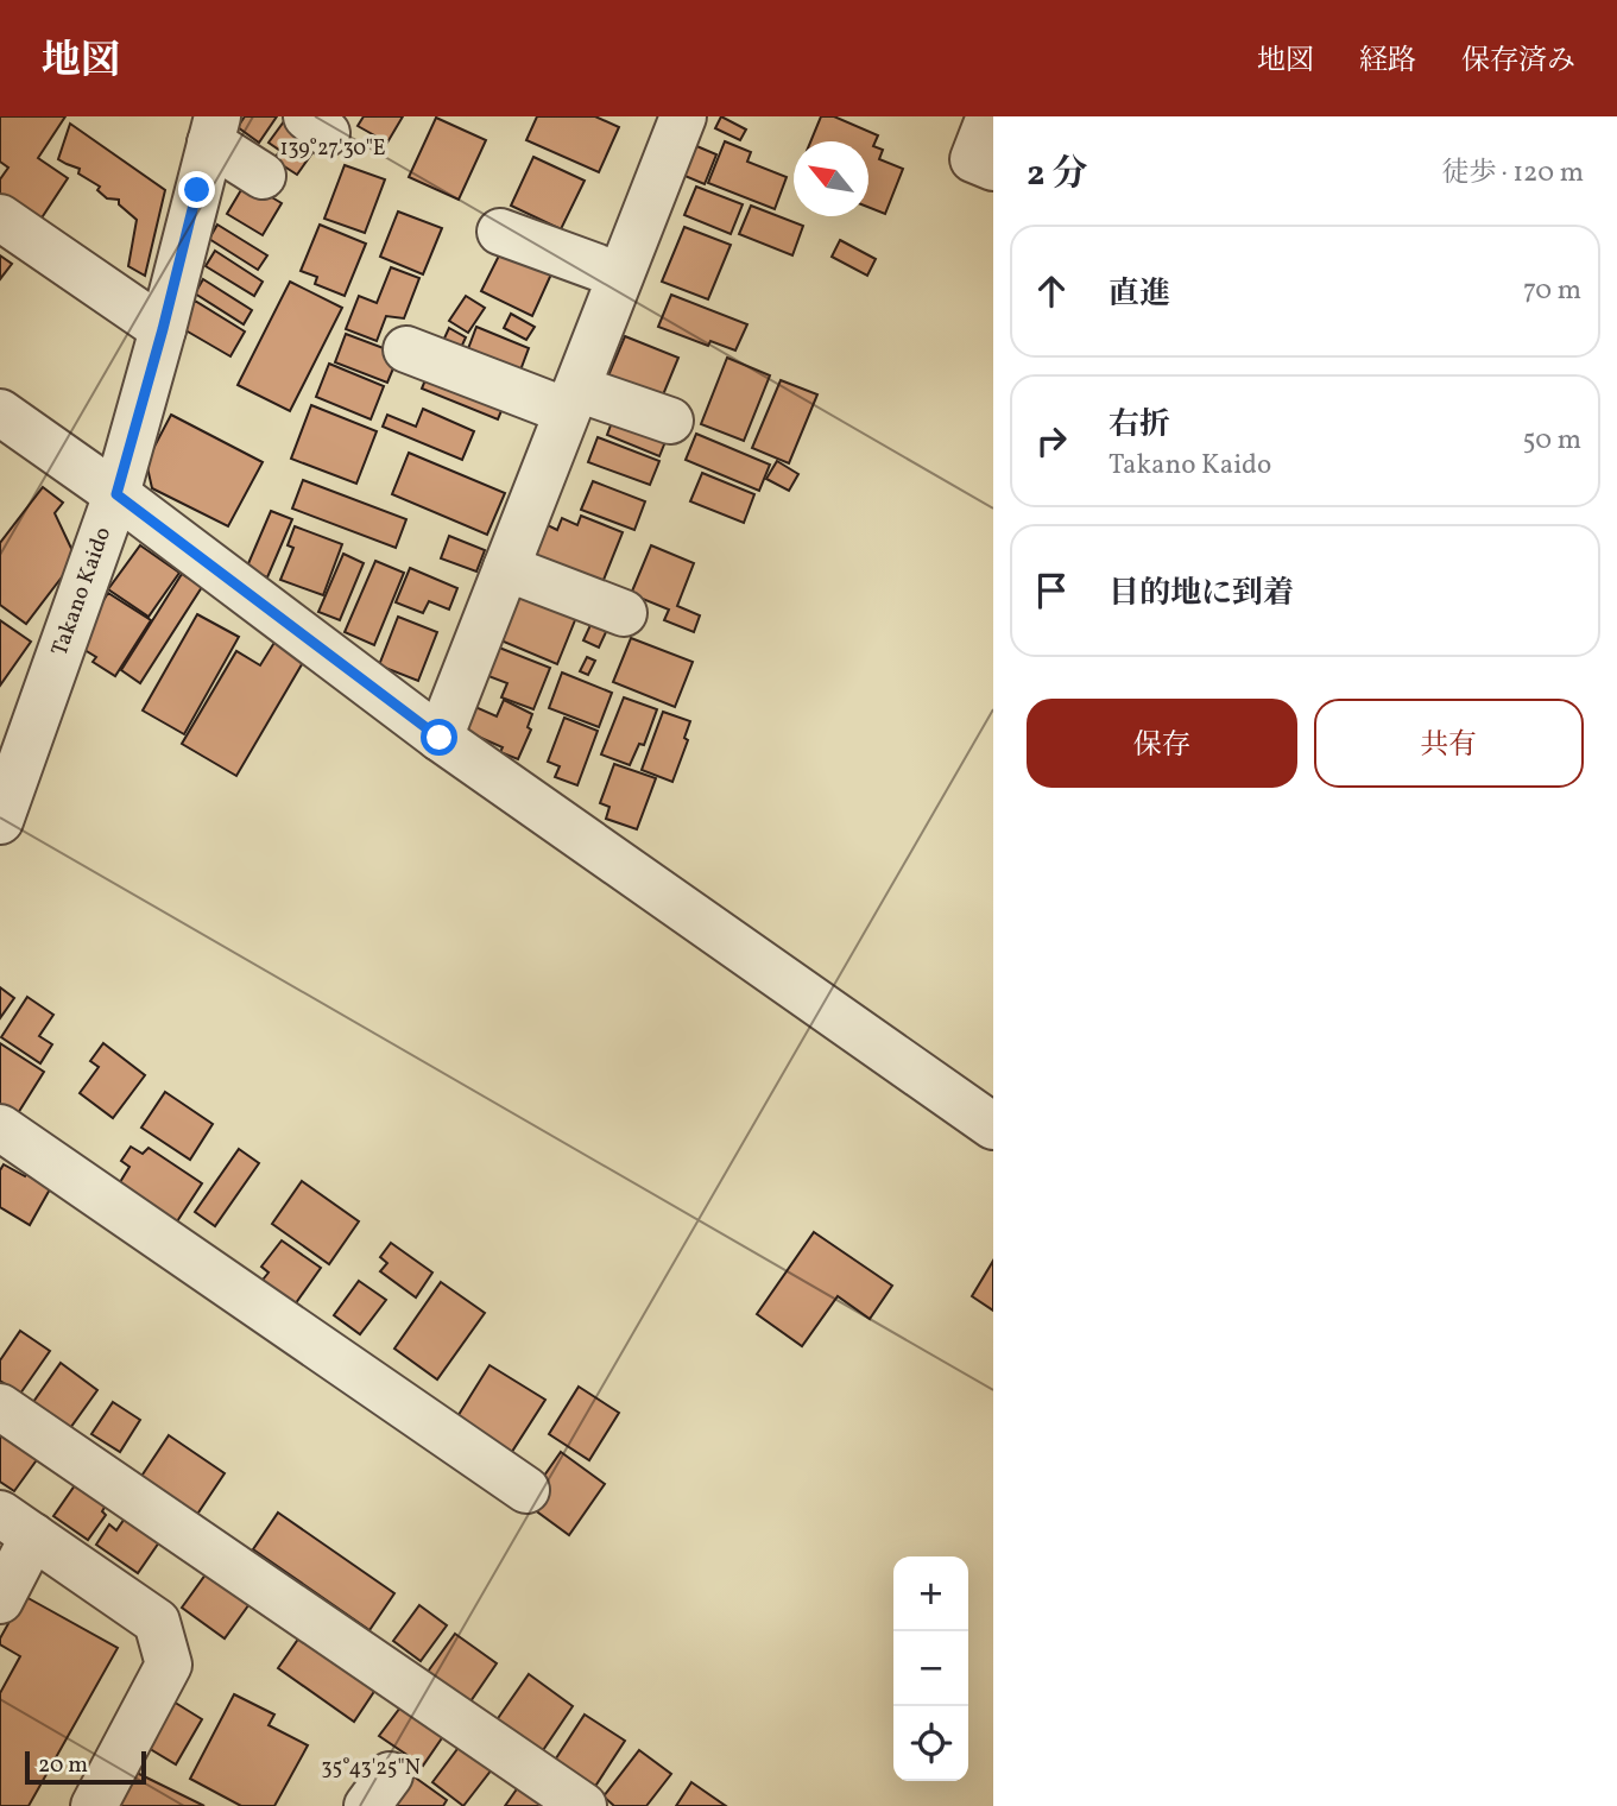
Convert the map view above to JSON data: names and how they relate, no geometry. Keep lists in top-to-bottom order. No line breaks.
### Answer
{"streets":{"street":["Takano Kaido"]},"scale_bar":"20 m","north":"top left","page":{"header":"地図","nav":["地図","経路","保存済み"],"heading":["2 分","徒歩 · 120 m"],"list":[["直進","70 m"],["右折","Takano Kaido","50 m"],"目的地に到着"],"buttons":["保存","共有"],"map_buttons":["+","−"],"scale":"20 m"},"coordinates":["139°27'30\"E","35°43'25\"N"]}
